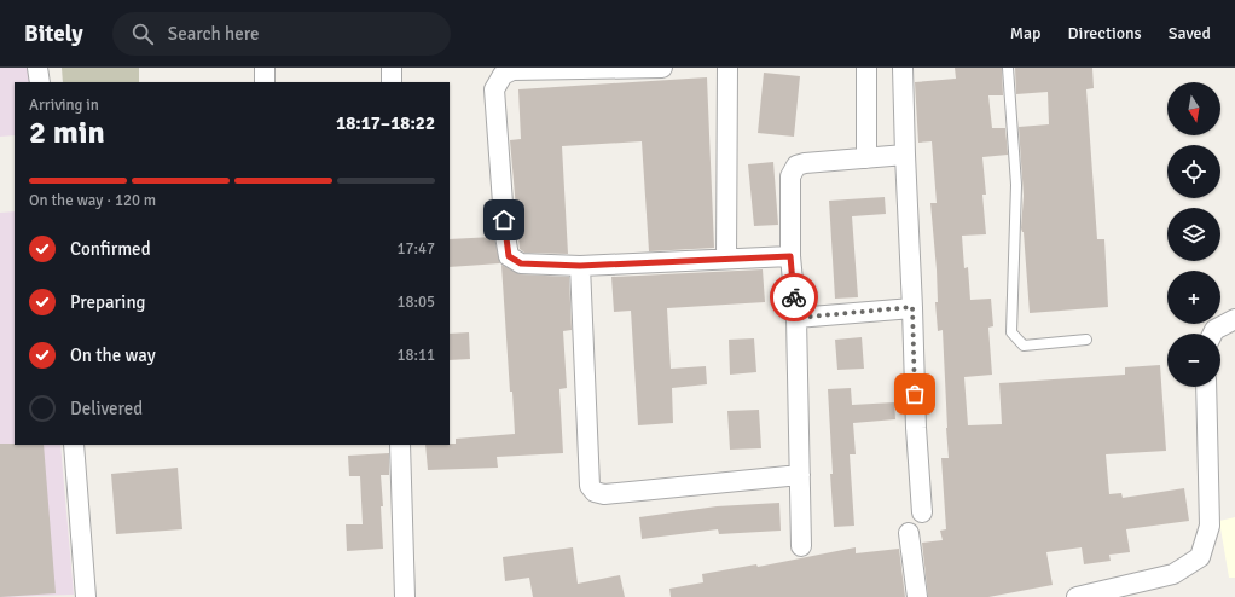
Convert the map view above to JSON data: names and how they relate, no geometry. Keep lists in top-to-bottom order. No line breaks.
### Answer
{"north":"bottom","page":{"header":"Bitely","search":"Search here","nav":["Map","Directions","Saved"],"map_buttons":["+","−"],"heading":["2 min","Arriving in","18:17–18:22"],"bar":"On the way · 120 m","list":[["Confirmed","17:47"],["Preparing","18:05"],["On the way","18:11"],"Delivered"]}}
